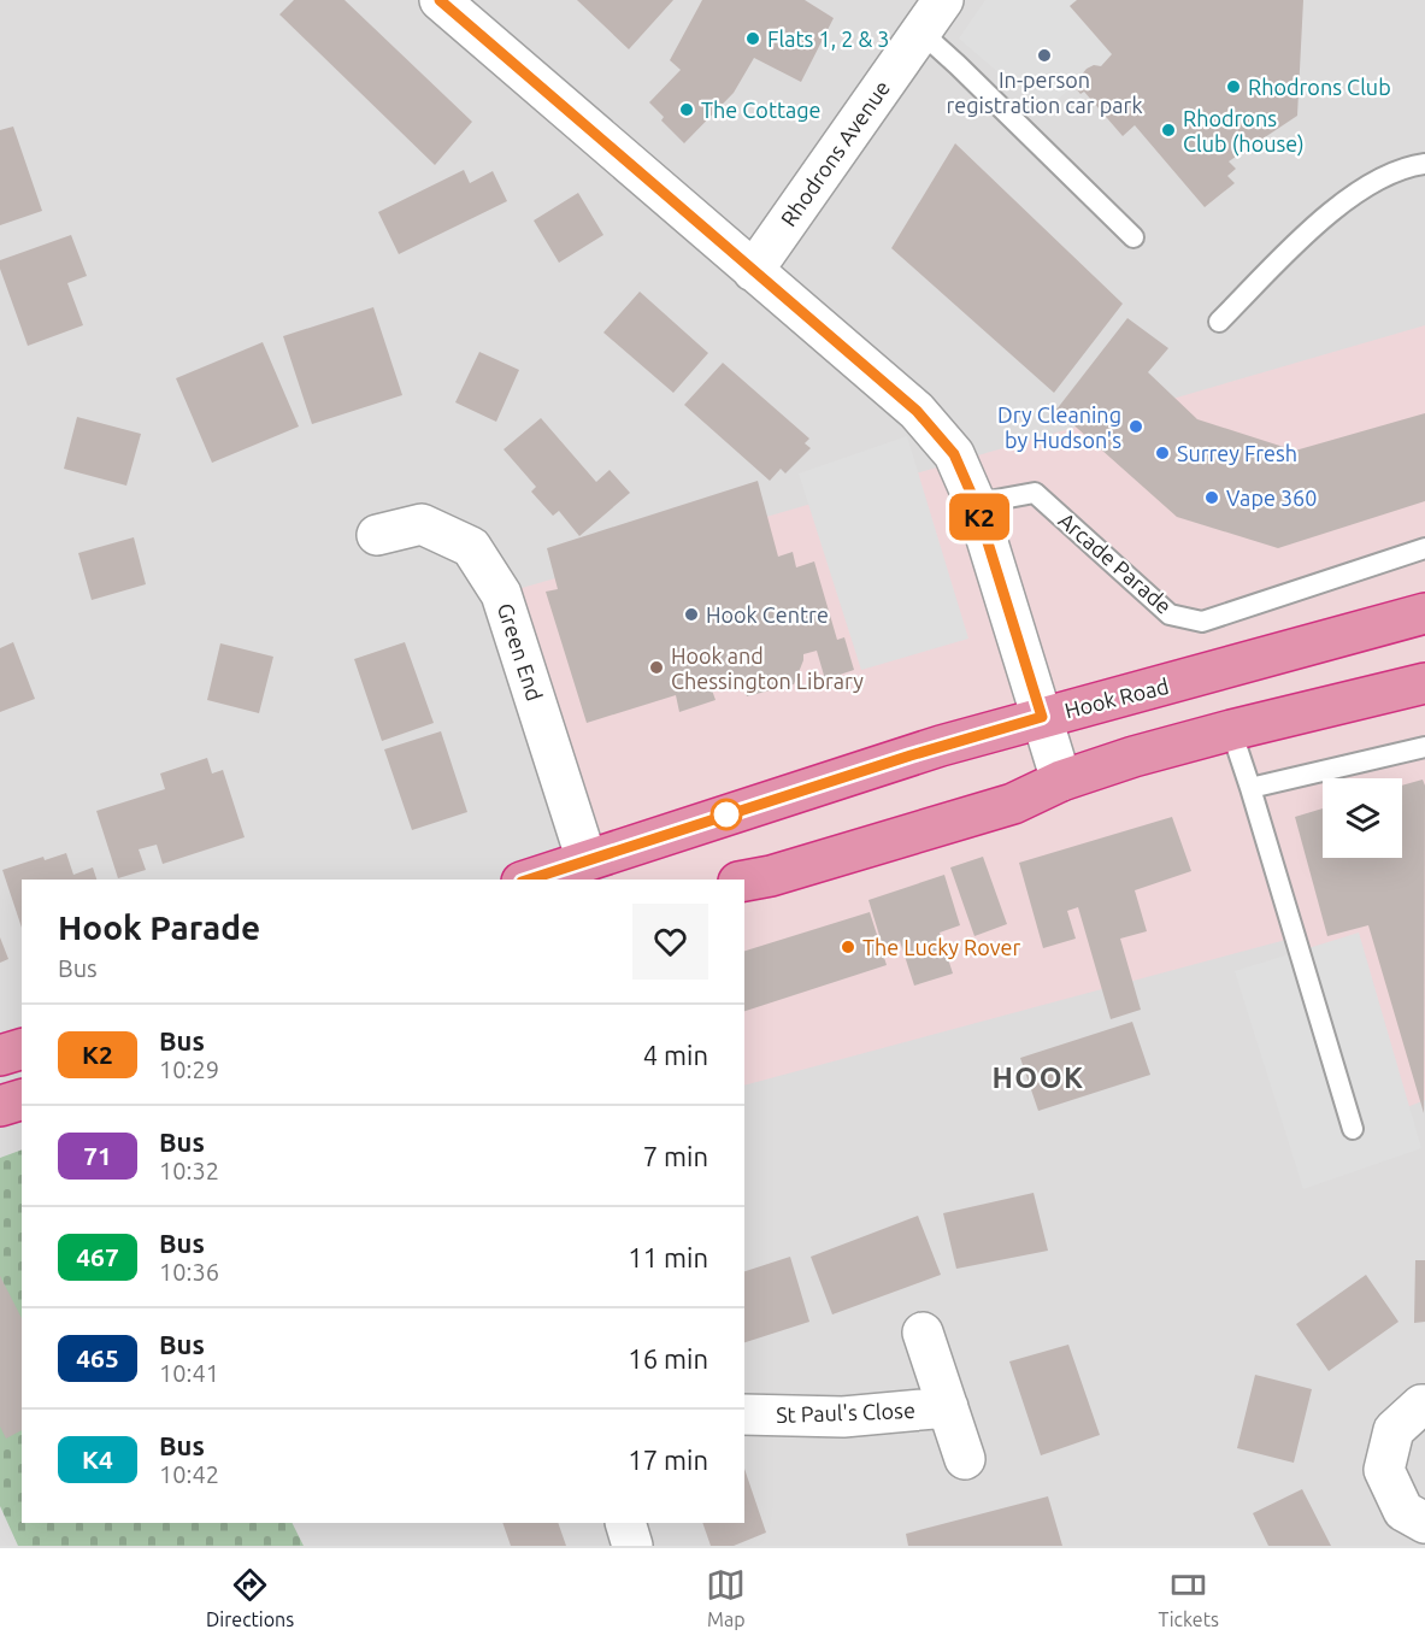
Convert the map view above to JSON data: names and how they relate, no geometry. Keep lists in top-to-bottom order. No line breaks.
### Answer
{"streets":{"highway":["Hook Road"],"street":["Rhodrons Avenue","Green End","St Paul's Close"],"lane":["Arcade Parade"]},"crossings":[["Green End","Hook Road"]],"districts":["HOOK"],"places":["Flats 1, 2 & 3","In-person registration car park","Rhodrons Club","The Cottage","Rhodrons Club (house)","Dry Cleaning by Hudson's","Surrey Fresh","Vape 360","Hook Centre","Hook and Chessington Library","The Lucky Rover"],"lines":["bus line K2"],"page":{"on_map":"K2","heading":["Hook Parade","Bus"],"list":[{"mark":"K2","name":"Bus","note":"10:29","value":"4 min"},{"mark":"71","name":"Bus","note":"10:32","value":"7 min"},{"mark":"467","name":"Bus","note":"10:36","value":"11 min"},{"mark":"465","name":"Bus","note":"10:41","value":"16 min"},{"mark":"K4","name":"Bus","note":"10:42","value":"17 min"}],"tabs":["Directions","Map","Tickets"]}}
